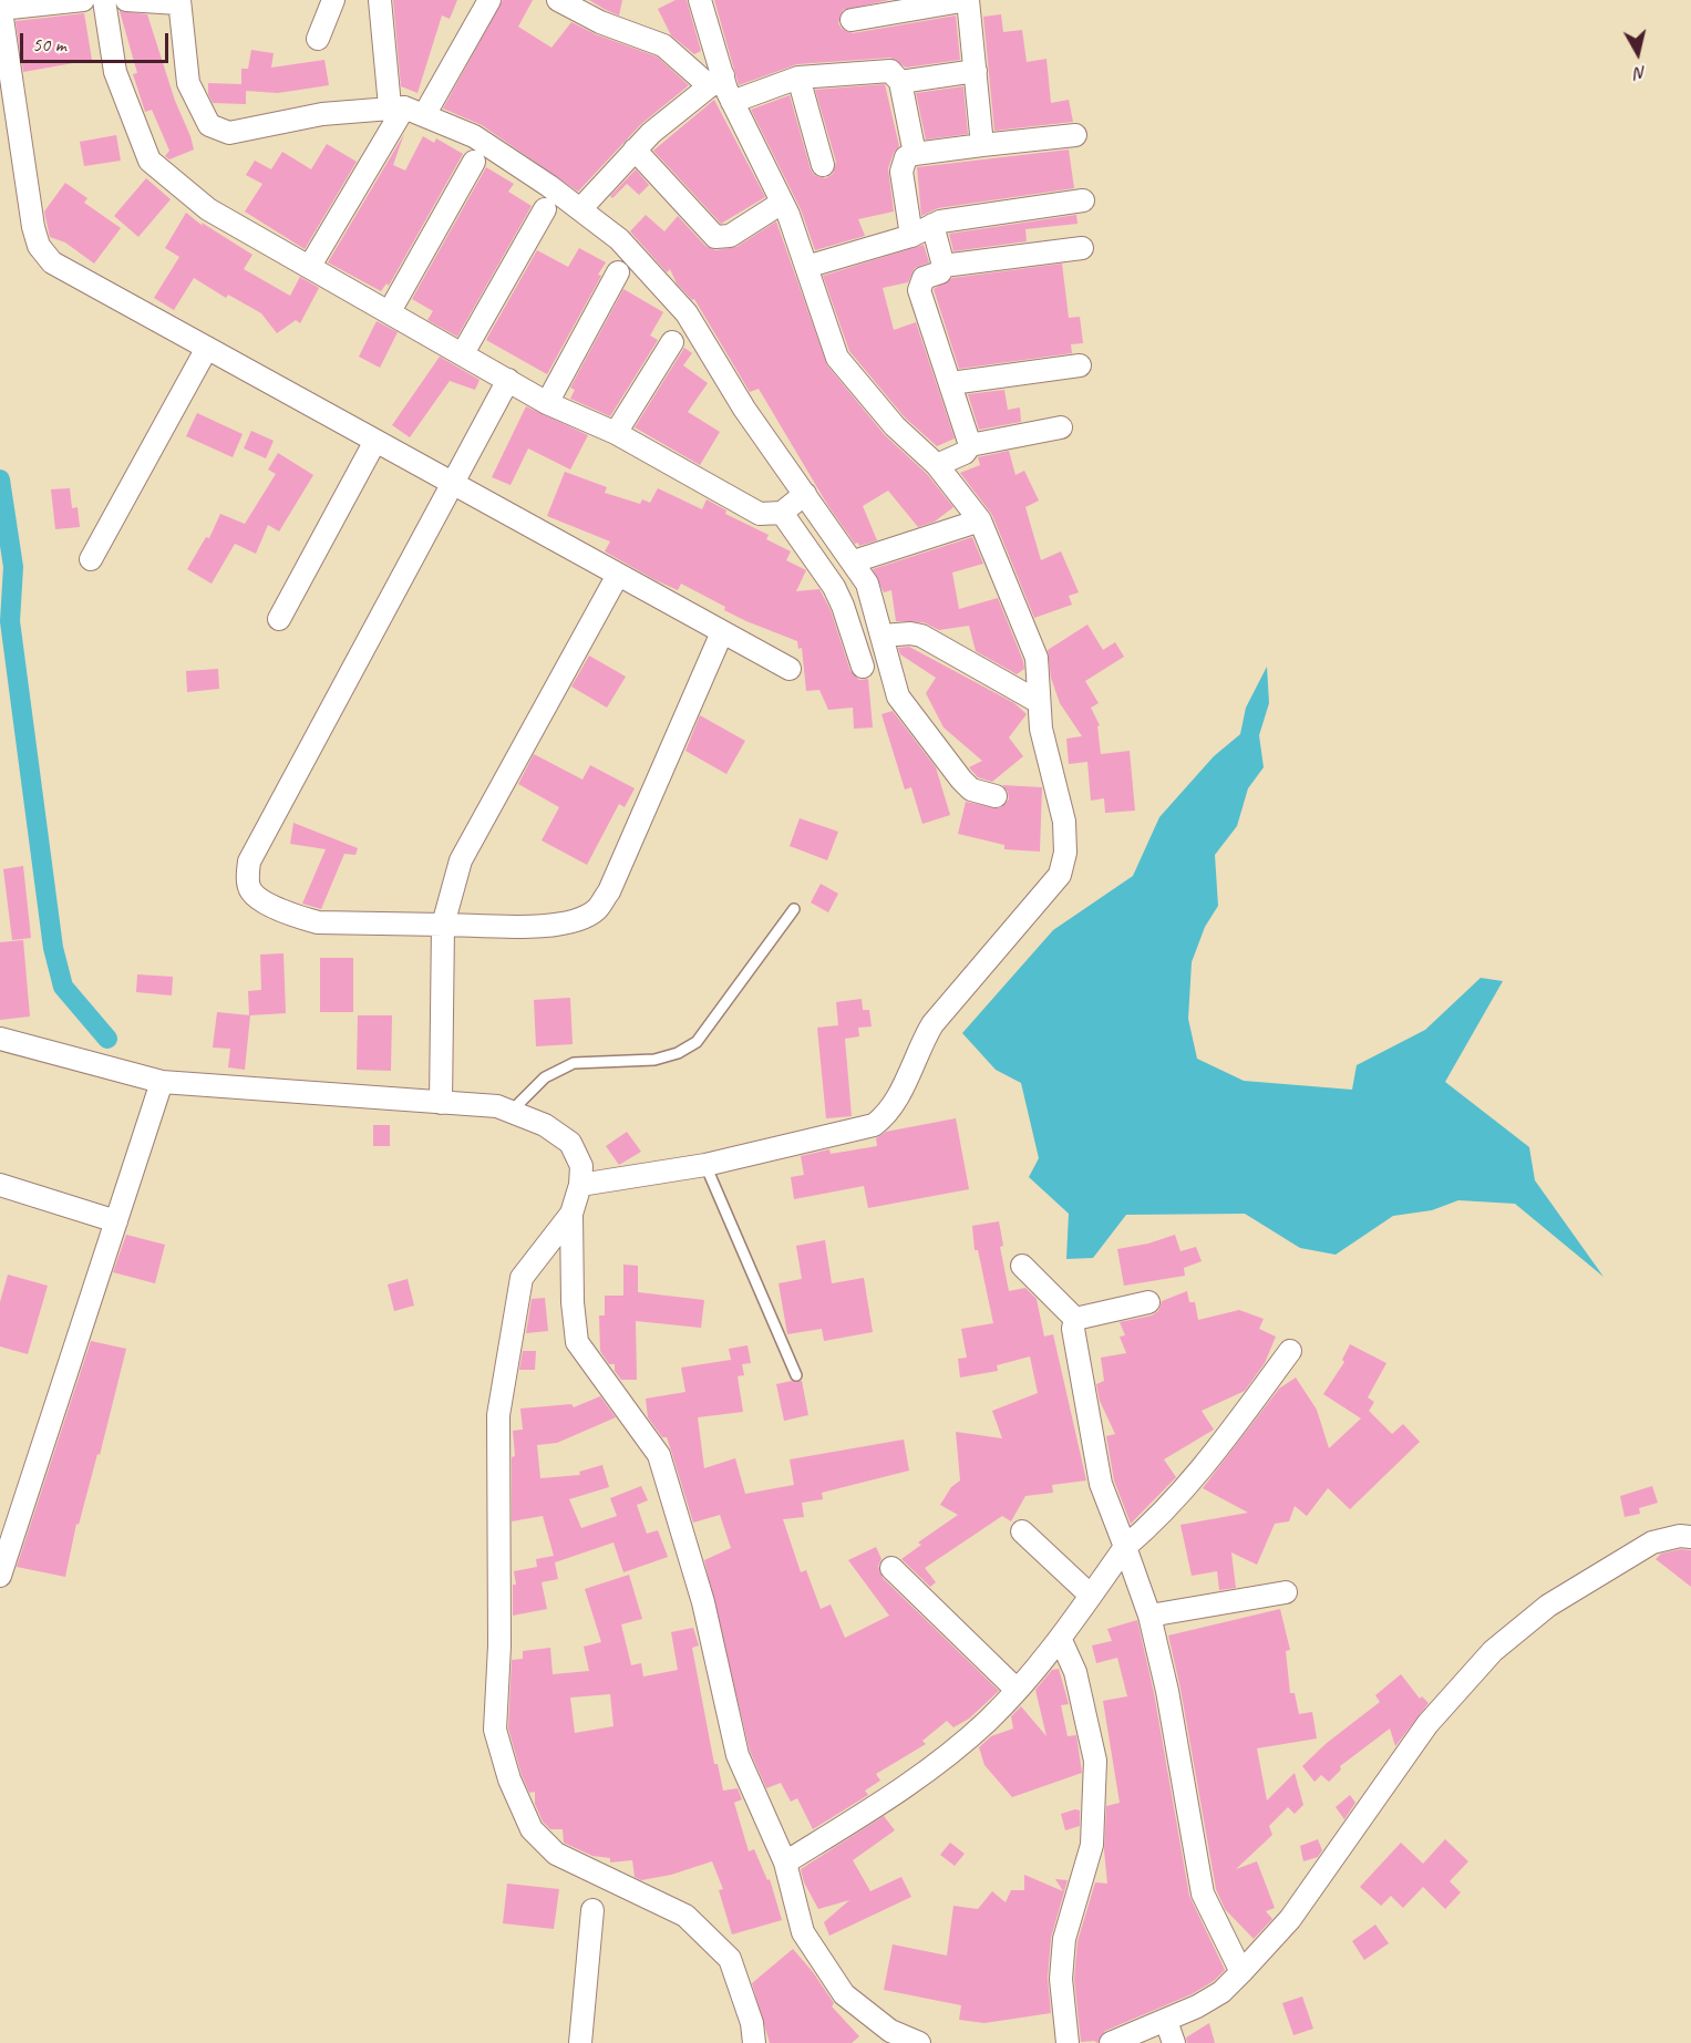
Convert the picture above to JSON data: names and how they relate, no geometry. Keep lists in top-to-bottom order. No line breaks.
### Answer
{"scale_bar":"50 m","north":"bottom"}
